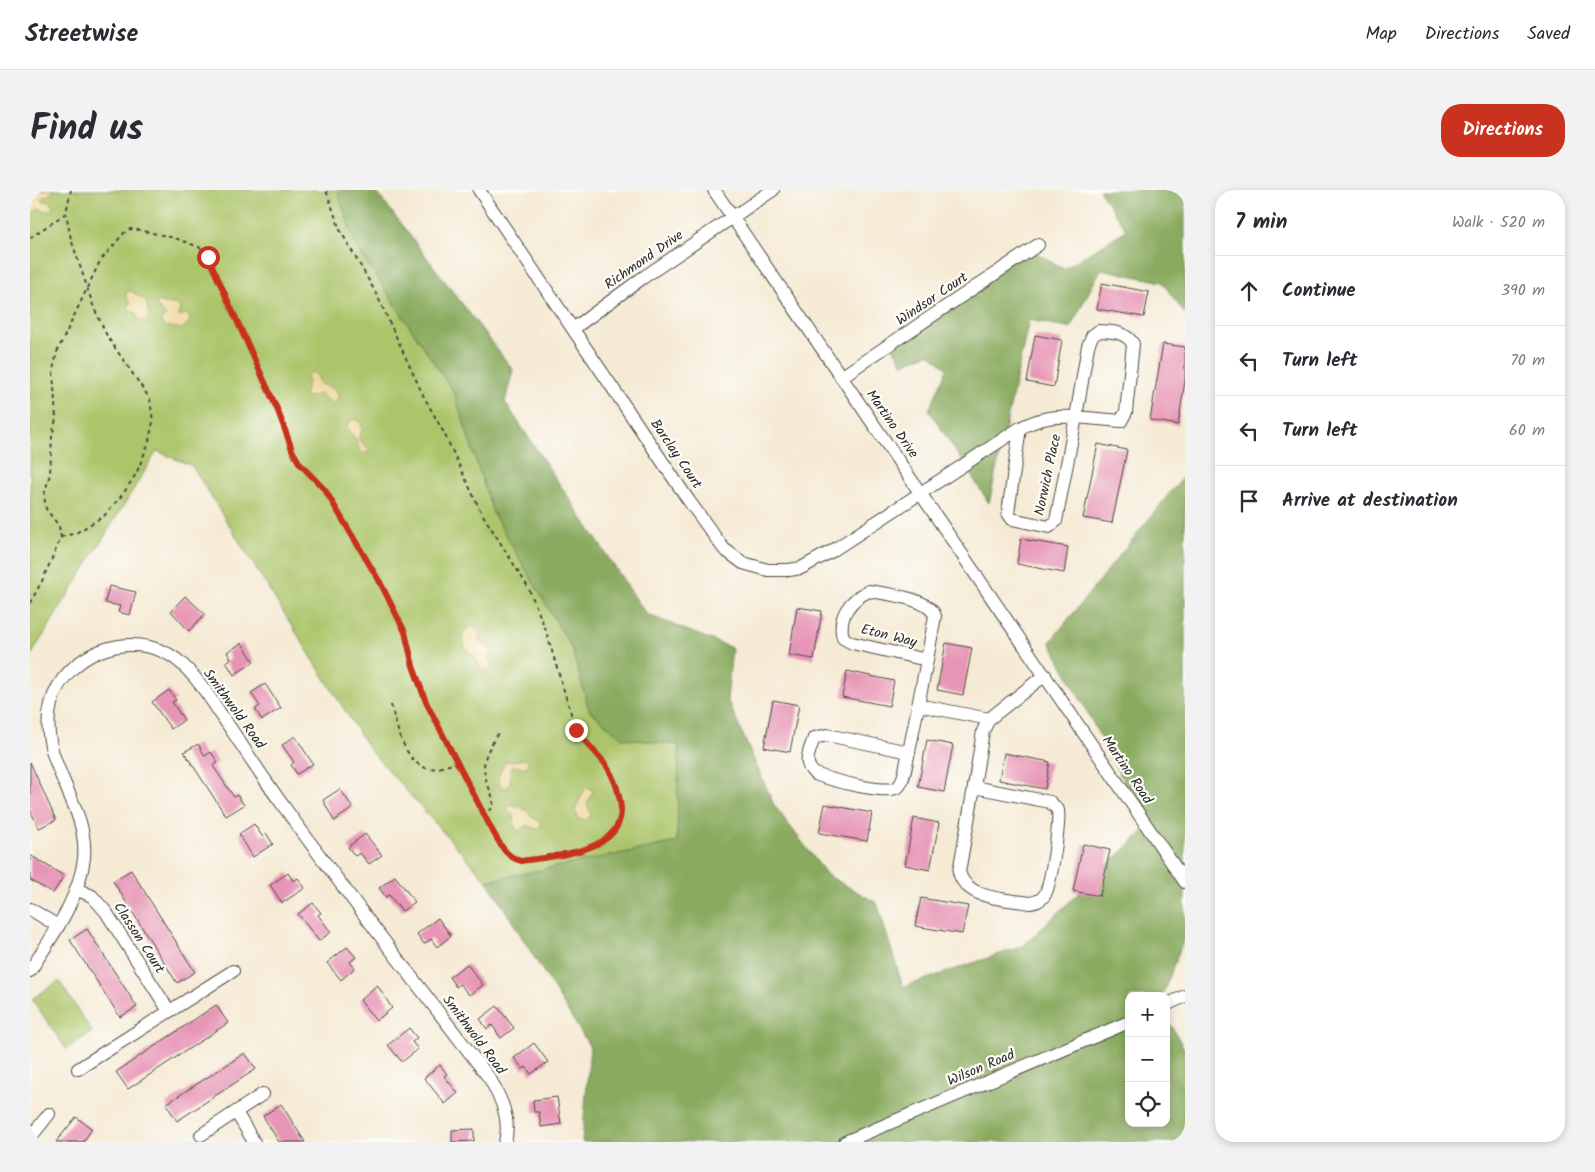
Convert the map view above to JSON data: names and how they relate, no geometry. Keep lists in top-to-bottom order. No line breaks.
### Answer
{"streets":{"street":["Richmond Drive","Windsor Court","Martino Drive","Barclay Court","Norwich Place","Eton Way","Smithwold Road","Martino Road","Classon Court","Wilson Road"]},"crossings":[["Richmond Drive","Martino Drive"],["Richmond Drive","Barclay Court"],["Windsor Court","Martino Drive"],["Martino Drive","Barclay Court"],["Martino Drive","Norwich Place"],["Martino Drive","Martino Road"],["Barclay Court","Norwich Place"],["Smithwold Road","Classon Court"]],"page":{"header":"Streetwise","nav":["Map","Directions","Saved"],"title":"Find us","buttons":"Directions","heading":["7 min","Walk · 520 m"],"list":[["Continue","390 m"],["Turn left","70 m"],["Turn left","60 m"],"Arrive at destination"],"map_buttons":["+","−"]}}
